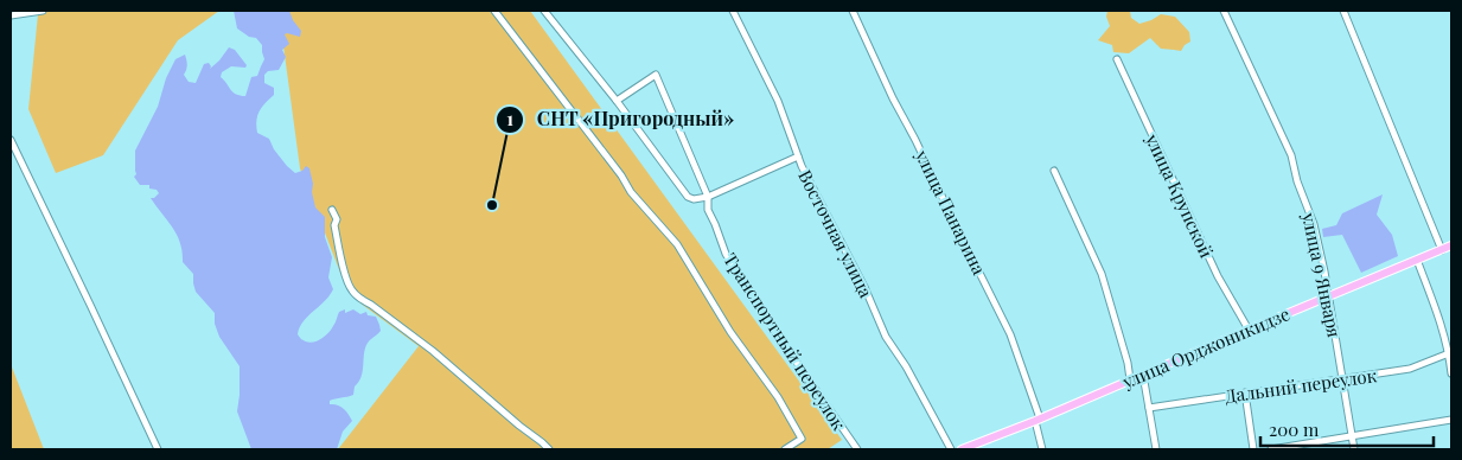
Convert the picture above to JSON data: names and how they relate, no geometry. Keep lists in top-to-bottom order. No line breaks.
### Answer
{"streets":{"main road":["улица Орджоникидзе"],"street":["улица Крупской","улица Панарина","Восточная улица","улица 9 Января","Транспортный переулок","Дальний переулок"]},"crossings":[["улица Крупской","улица Орджоникидзе"],["улица Панарина","улица Орджоникидзе"],["улица 9 Января","улица Орджоникидзе"],["улица 9 Января","Дальний переулок"]],"places":["СНТ «Пригородный»"],"scale_bar":"200 m"}
